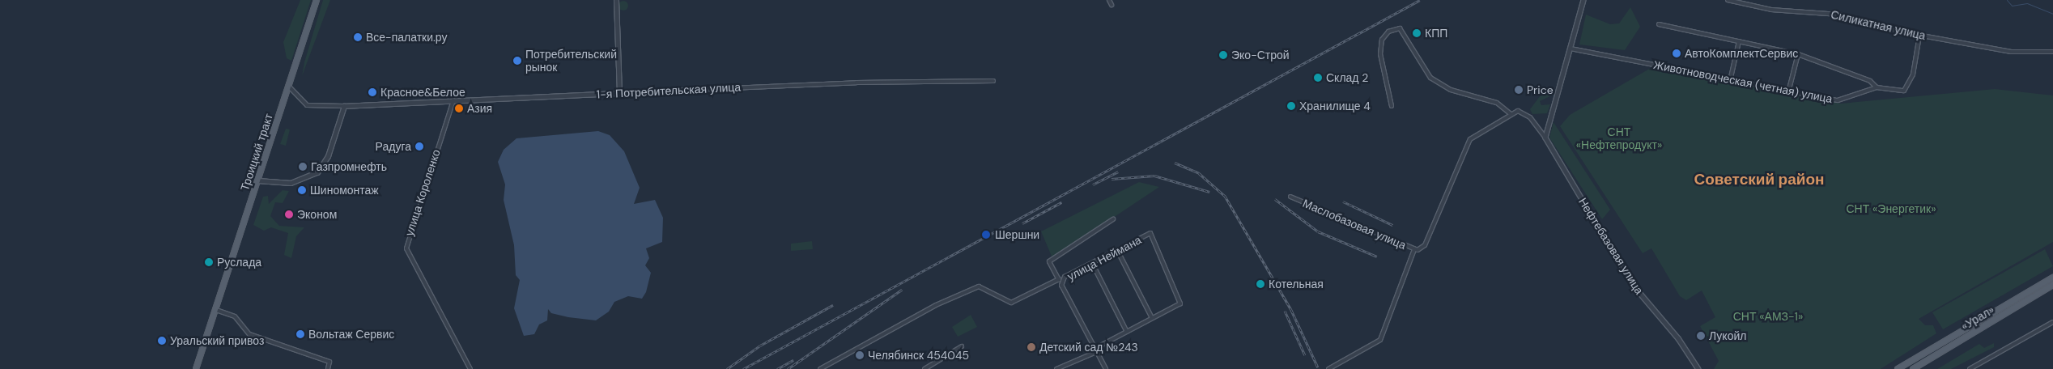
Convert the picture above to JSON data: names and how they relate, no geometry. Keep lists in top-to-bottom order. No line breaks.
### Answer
{"streets":{"main road":["Троицкий тракт","«Урал»"],"street":["Силикатная улица","Животноводческая (четная) улица","1-я Потребительская улица","улица Короленко","Маслобазовая улица","Нефтебазовая улица","улица Неймана"]},"crossings":[["Силикатная улица","Животноводческая (четная) улица"],["1-я Потребительская улица","Троицкий тракт"],["1-я Потребительская улица","улица Короленко"]],"districts":["Советский район"],"parks":["СНТ «Нефтепродукт»","СНТ «Энергетик»","СНТ «АМЗ-1»"],"places":["КПП","Все-палатки.ру","АвтоКомплектСервис","Эко-Строй","Потребительский рынок","Склад 2","Price","Красное&Белое","Хранилище 4","Азия","Радуга","Газпромнефть","Шиномонтаж","Эконом","Шершни","Руслада","Котельная","Вольтаж Сервис","Лукойл","Уральский привоз","Детский сад №243","Челябинск 454045"]}
